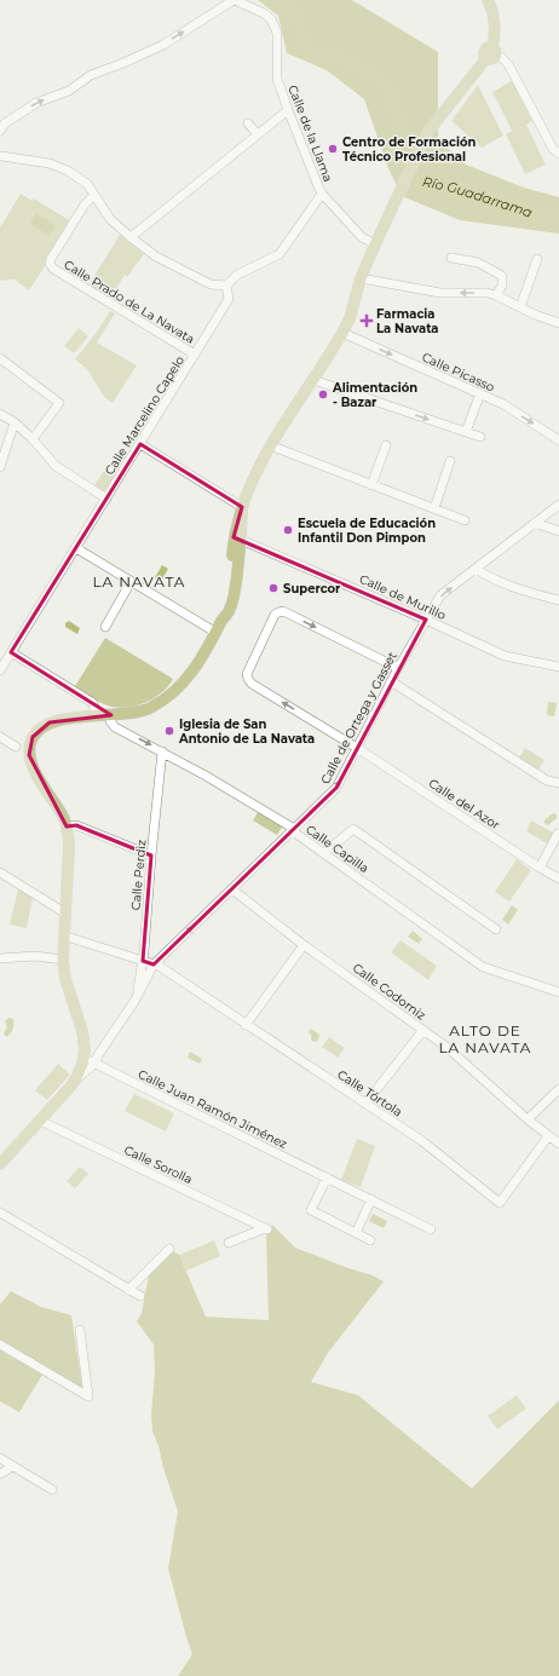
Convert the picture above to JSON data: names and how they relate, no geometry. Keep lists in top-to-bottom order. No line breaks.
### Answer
{"streets":{"street":["Calle de la Llama","Calle Prado de La Navata","Calle Picasso","Calle Marcelino Capelo","Calle de Murillo","Calle de Ortega y Gasset","Calle del Azor","Calle Capilla","Calle Perdiz","Calle Codorniz","Calle Tórtola","Calle Juan Ramón Jiménez","Calle Sorolla"]},"crossings":[["Calle Prado de La Navata","Calle Marcelino Capelo"],["Calle de Murillo","Calle de Ortega y Gasset"],["Calle de Ortega y Gasset","Calle del Azor"],["Calle de Ortega y Gasset","Calle Capilla"],["Calle de Ortega y Gasset","Calle Perdiz"],["Calle de Ortega y Gasset","Calle Codorniz"],["Calle de Ortega y Gasset","Calle Tórtola"],["Calle Capilla","Calle Perdiz"],["Calle Perdiz","Calle Tórtola"],["Calle Perdiz","Calle Juan Ramón Jiménez"],["Calle Codorniz","Calle Tórtola"]],"one_way":["Calle de Ortega y Gasset"],"districts":["LA NAVATA","ALTO DE LA NAVATA"],"water":["Río Guadarrama"],"places":{"other":["Centro de Formación Técnico Profesional","Alimentación - Bazar","Escuela de Educación Infantil Don Pimpon","Supercor","Iglesia de San Antonio de La Navata"],"health":["Farmacia La Navata"]}}
